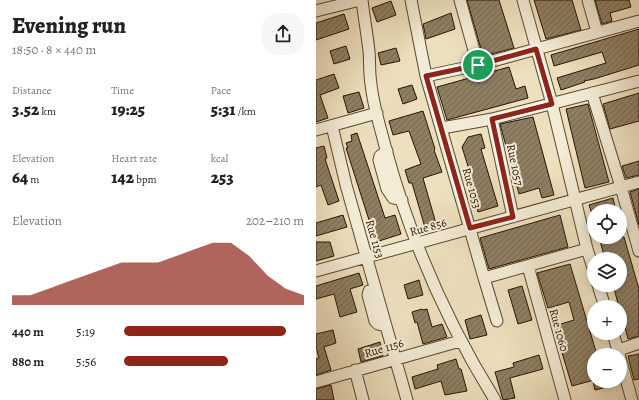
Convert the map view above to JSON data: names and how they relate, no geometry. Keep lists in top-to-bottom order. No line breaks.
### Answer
{"streets":{"street":["Rue 1057","Rue 1053","Rue 856","Rue 1153","Rue 1060","Rue 1156"]},"crossings":[["Rue 1057","Rue 856"],["Rue 1053","Rue 856"],["Rue 856","Rue 1153"],["Rue 1153","Rue 1156"]],"page":{"heading":["Evening run","18:50 · 8 × 440 m"],"stats":[["Distance","3.52 km"],["Time","19:25"],["Pace","5:31 /km"],["Elevation","64 m"],["Heart rate","142 bpm"],["kcal","253"]],"chart":["Elevation","202–210 m"],"map_buttons":["+","−"],"list":[{"name":"440 m","note":"5:19"},{"name":"880 m","note":"5:56"}]}}
